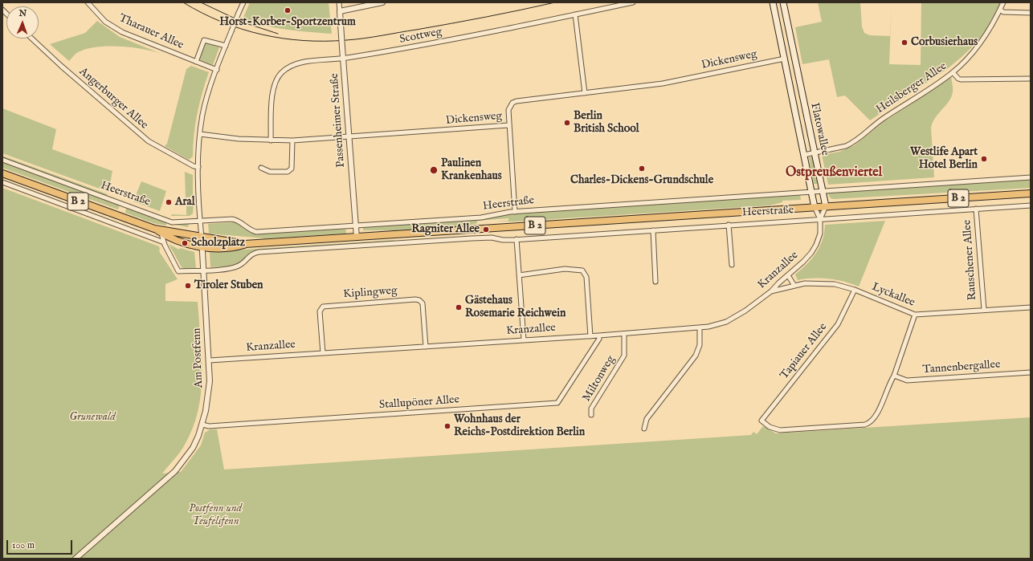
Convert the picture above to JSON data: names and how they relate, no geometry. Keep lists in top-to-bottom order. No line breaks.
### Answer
{"streets":{"main road":["Flatowallee","Heerstraße","B 2"],"street":["Tharauer Allee","Scottweg","Dickensweg","Heilsberger Allee","Angerburger Allee","Passenheimer Straße","Rauschener Allee","Kranzallee","Kiplingweg","Lyckallee","Tapiauer Allee","Am Postfenn","Tannenbergallee","Miltonweg","Stallupöner Allee"]},"crossings":[["Scottweg","Dickensweg"],["Scottweg","Passenheimer Straße"],["Dickensweg","Passenheimer Straße"],["Dickensweg","Flatowallee"],["Heilsberger Allee","Flatowallee"],["Passenheimer Straße","Heerstraße"],["Flatowallee","Heerstraße"],["Heerstraße","Rauschener Allee"],["Heerstraße","Kranzallee"],["Heerstraße","Am Postfenn"],["Rauschener Allee","Lyckallee"],["Kranzallee","Kiplingweg"],["Kranzallee","Lyckallee"],["Kranzallee","Am Postfenn"],["Kranzallee","Miltonweg"],["Kranzallee","Stallupöner Allee"],["Lyckallee","Tapiauer Allee"],["Tapiauer Allee","Tannenbergallee"],["Am Postfenn","Stallupöner Allee"]],"districts":["Ostpreußenviertel"],"parks":["Grunewald","Postfenn und Teufelsfenn"],"places":["Horst-Korber-Sportzentrum","Corbusierhaus","Berlin British School","Westlife Apart Hotel Berlin","Charles-Dickens-Grundschule","Paulinen Krankenhaus","Aral","Ragniter Allee","Scholzplatz","Tiroler Stuben","Gästehaus Rosemarie Reichwein","Wohnhaus der Reichs-Postdirektion Berlin"],"scale_bar":"100 m","north":"top"}
